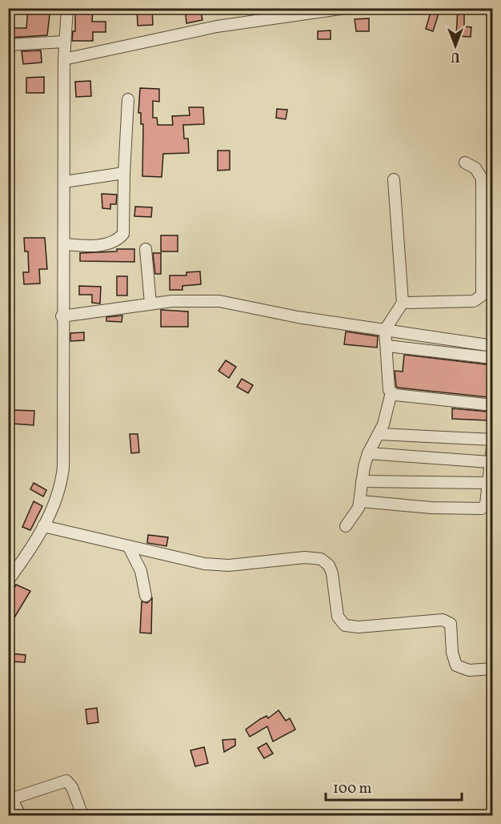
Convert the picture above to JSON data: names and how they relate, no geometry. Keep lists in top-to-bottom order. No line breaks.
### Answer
{"scale_bar":"100 m","north":"bottom"}
